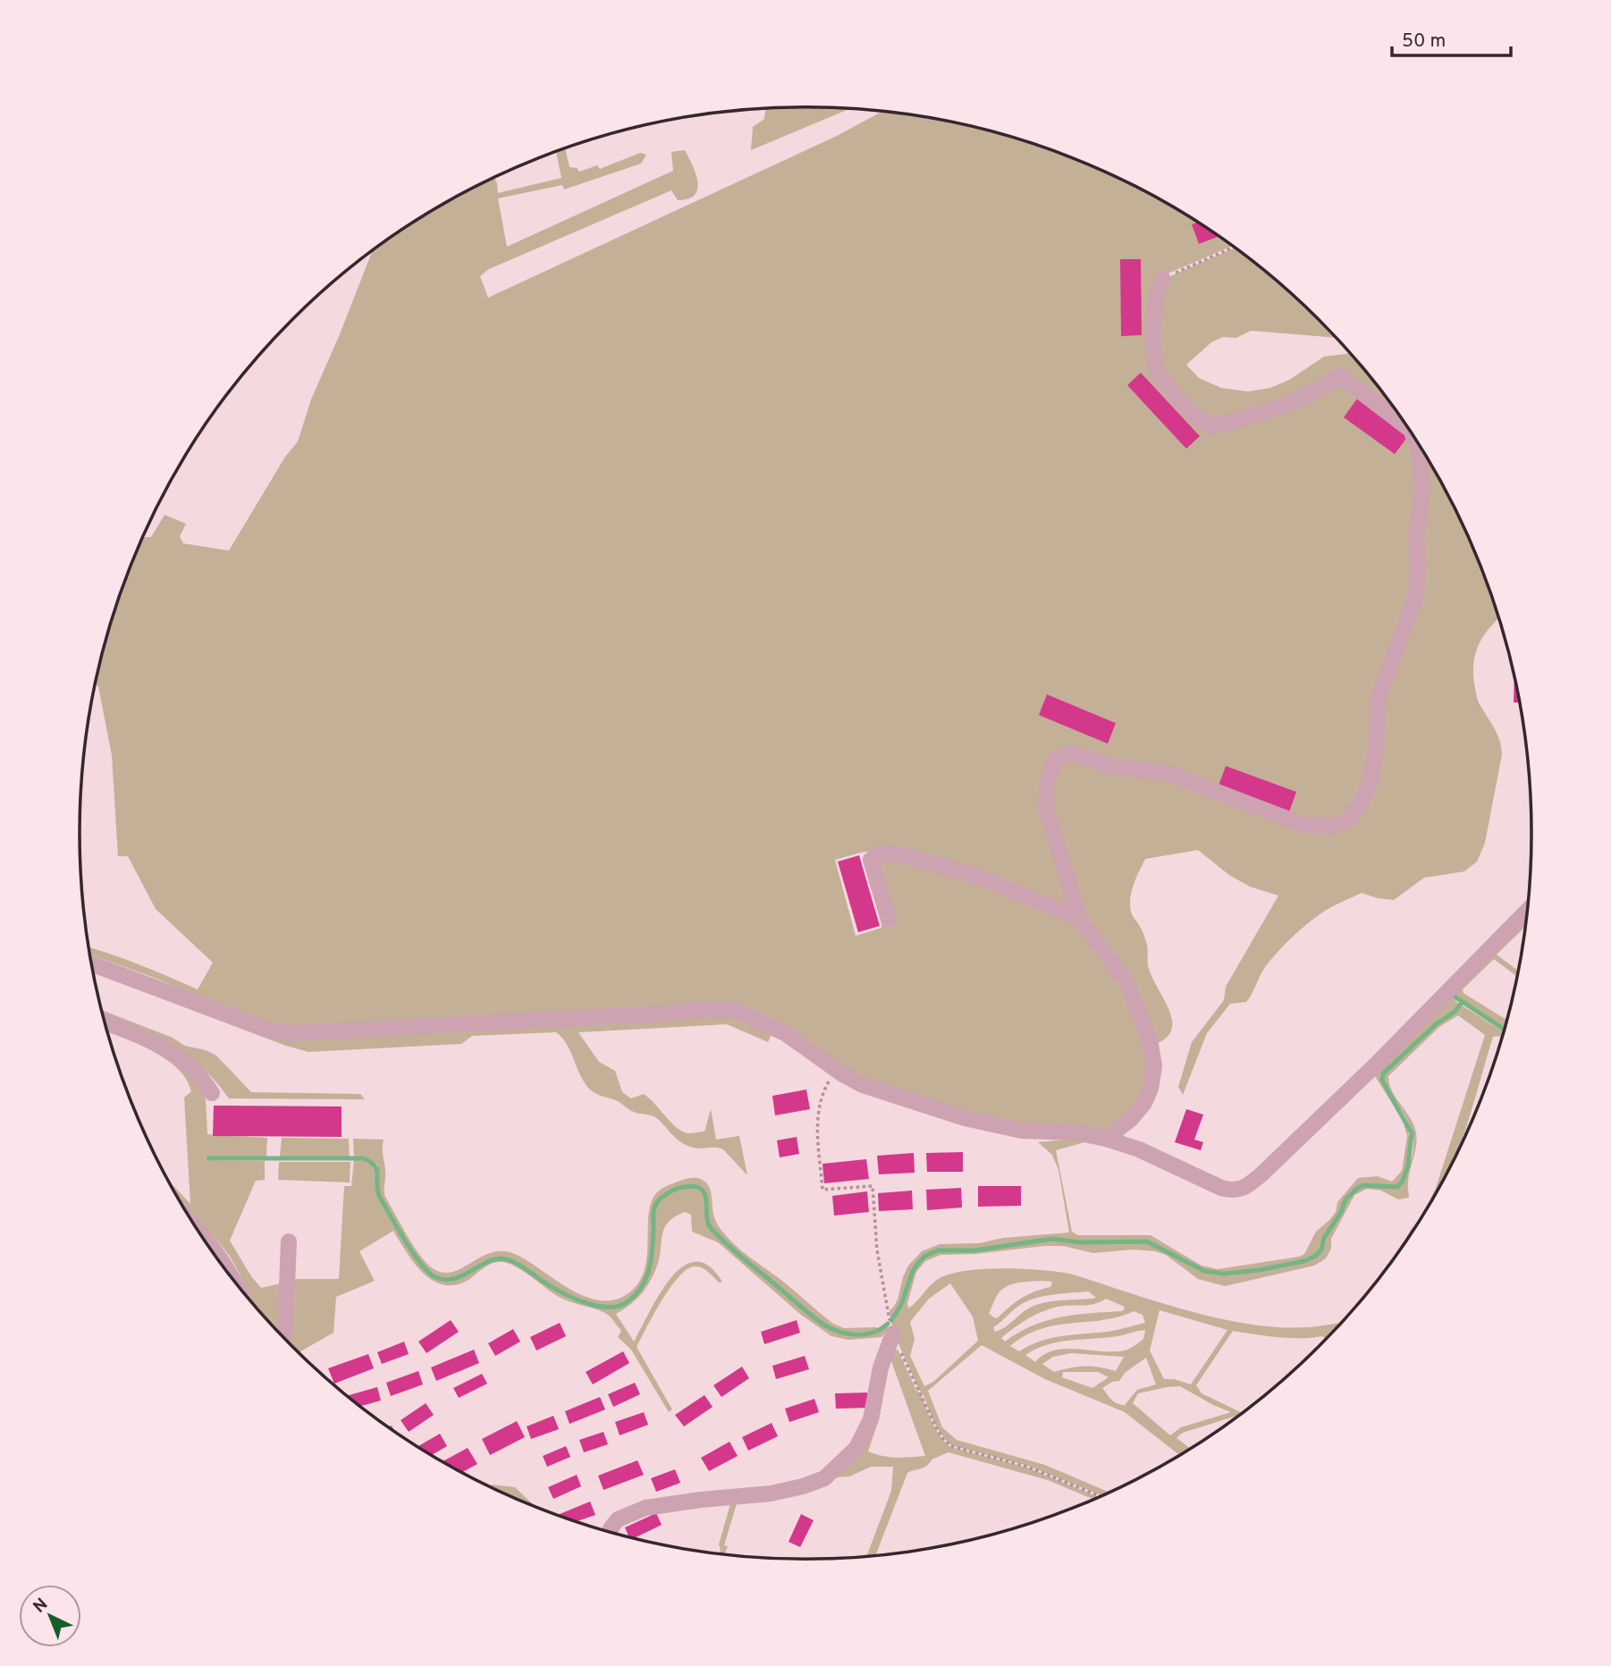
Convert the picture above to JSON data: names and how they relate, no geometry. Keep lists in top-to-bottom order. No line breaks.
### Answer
{"scale_bar":"50 m","north":"top left"}
